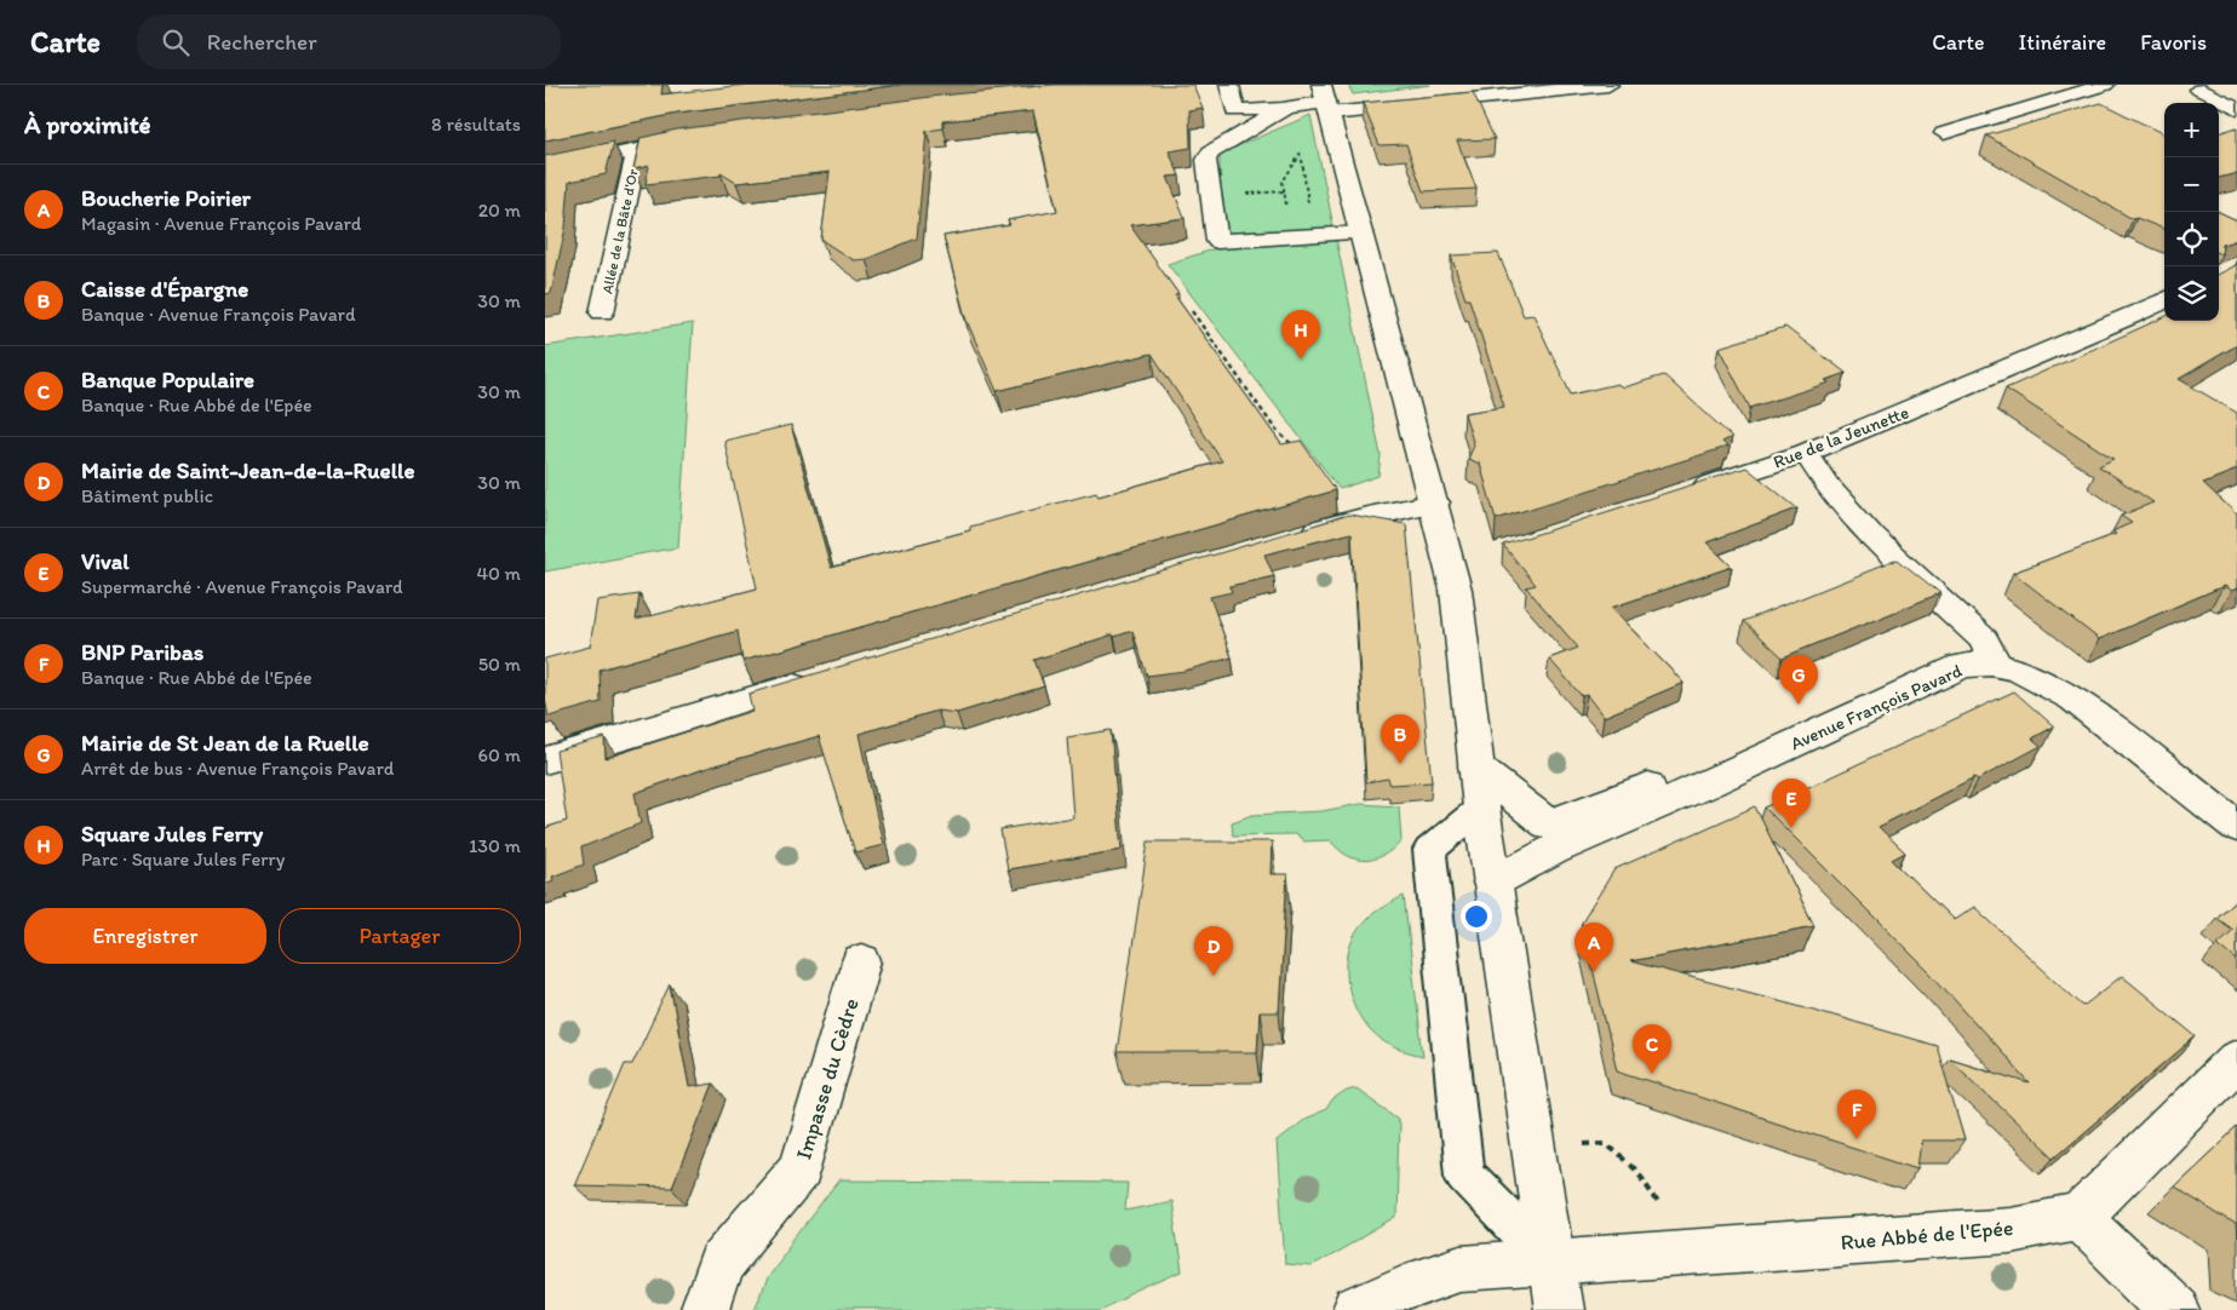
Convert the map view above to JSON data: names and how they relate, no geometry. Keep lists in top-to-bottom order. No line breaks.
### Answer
{"streets":{"street":["Allée de la Bâte d'Or","Rue de la Jeunette","Avenue François Pavard","Impasse du Cèdre","Rue Abbé de l'Epée"]},"page":{"header":"Carte","search":"Rechercher","nav":["Carte","Itinéraire","Favoris"],"heading":["À proximité","8 résultats"],"map_buttons":["+","−"],"list":[{"mark":"A","name":"Boucherie Poirier","note":"Magasin · Avenue François Pavard","value":"20 m"},{"mark":"B","name":"Caisse d'Épargne","note":"Banque · Avenue François Pavard","value":"30 m"},{"mark":"C","name":"Banque Populaire","note":"Banque · Rue Abbé de l'Epée","value":"30 m"},{"mark":"D","name":"Mairie de Saint-Jean-de-la-Ruelle","note":"Bâtiment public","value":"30 m"},{"mark":"E","name":"Vival","note":"Supermarché · Avenue François Pavard","value":"40 m"},{"mark":"F","name":"BNP Paribas","note":"Banque · Rue Abbé de l'Epée","value":"50 m"},{"mark":"G","name":"Mairie de St Jean de la Ruelle","note":"Arrêt de bus · Avenue François Pavard","value":"60 m"},{"mark":"H","name":"Square Jules Ferry","note":"Parc · Square Jules Ferry","value":"130 m"}],"pins":["H","G","B","E","A","D","C","F"],"buttons":["Enregistrer","Partager"]}}
